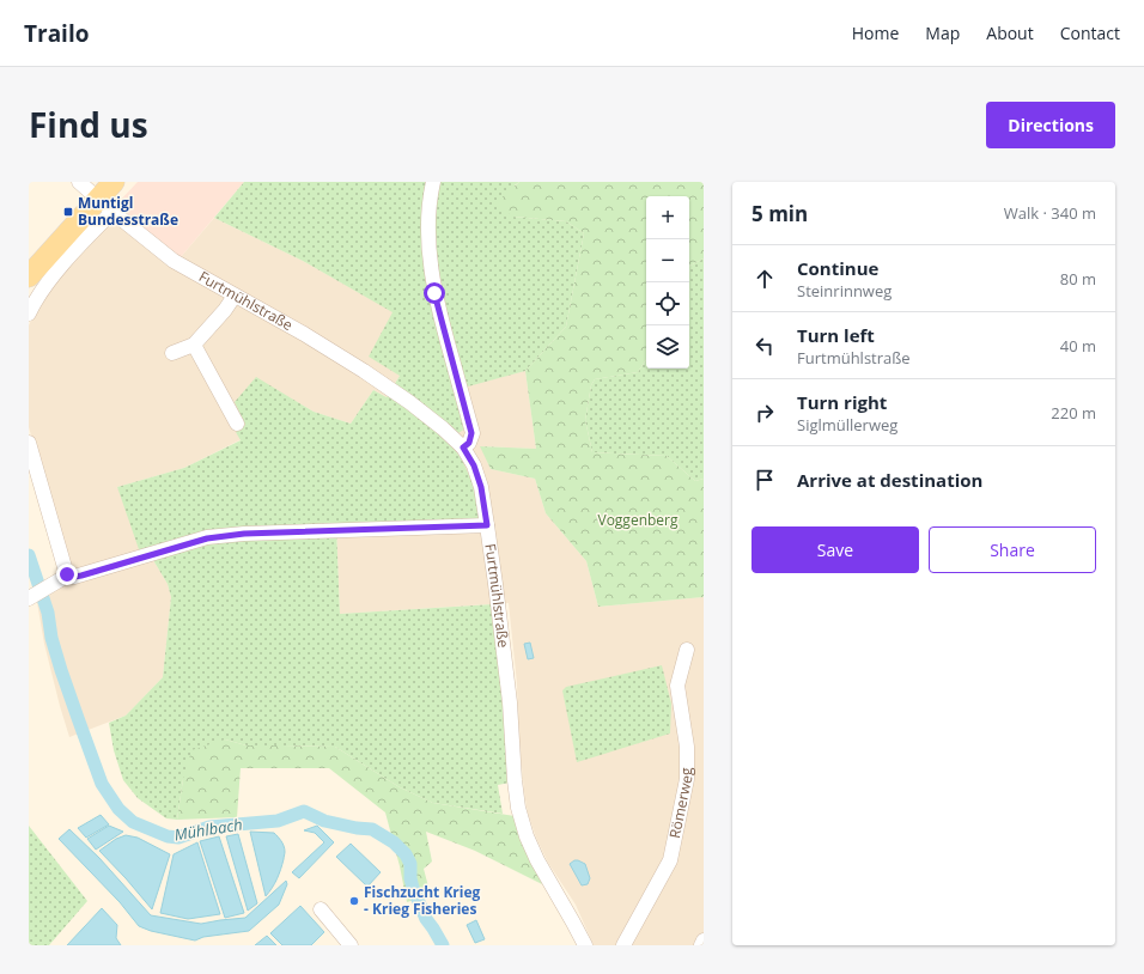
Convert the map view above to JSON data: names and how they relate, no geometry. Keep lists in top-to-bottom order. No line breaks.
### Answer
{"streets":{"street":["Furtmühlstraße","Römerweg"]},"water":["Mühlbach"],"parks":["Voggenberg"],"places":{"transit":["Muntigl Bundesstraße"],"other":["Fischzucht Krieg - Krieg Fisheries"]},"page":{"header":"Trailo","nav":["Home","Map","About","Contact"],"title":"Find us","buttons":["Directions",["Save","Share"]],"heading":["5 min","Walk · 340 m"],"map_buttons":["+","−"],"list":[["Continue","Steinrinnweg","80 m"],["Turn left","Furtmühlstraße","40 m"],["Turn right","Siglmüllerweg","220 m"],"Arrive at destination"]}}
